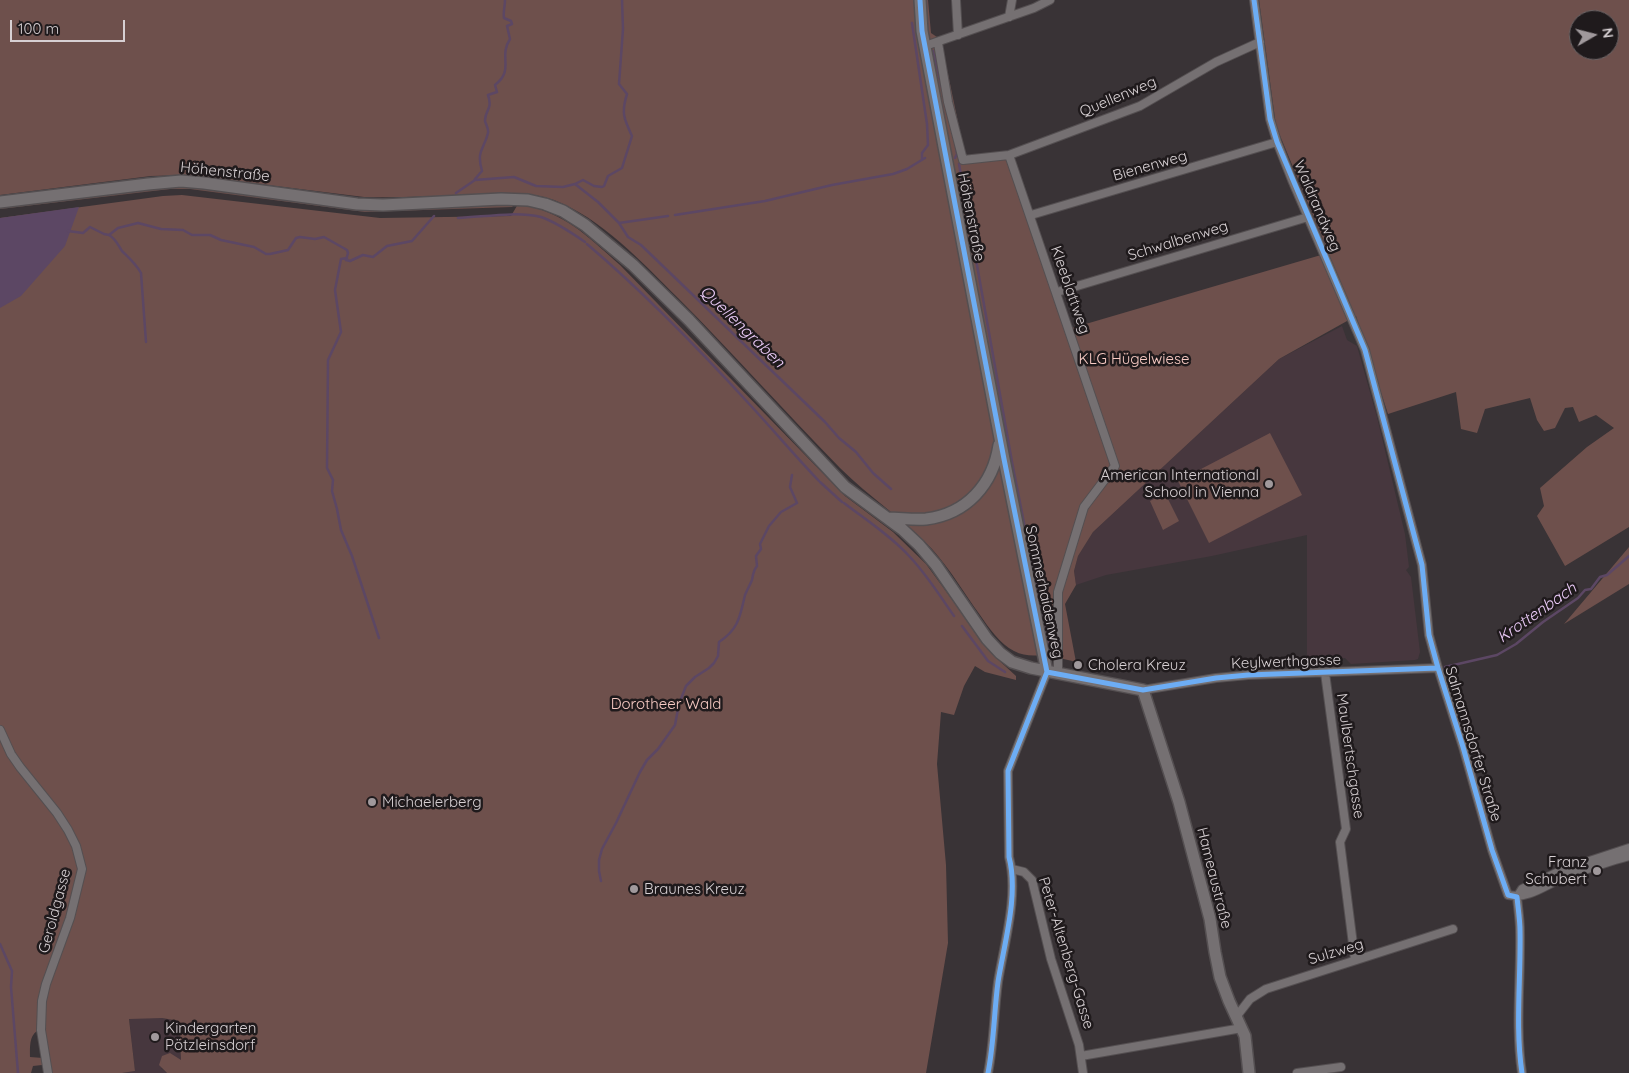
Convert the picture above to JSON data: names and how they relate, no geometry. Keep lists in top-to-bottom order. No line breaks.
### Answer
{"streets":{"main road":["Höhenstraße","Sommerhaidenweg","Keylwerthgasse","Hameaustraße"],"street":["Quellenweg","Bienenweg","Waldrandweg","Schwalbenweg","Kleeblattweg","Salmannsdorfer Straße","Maulbertschgasse","Geroldgasse","Sulzweg","Peter-Altenberg-Gasse"]},"crossings":[["Quellenweg","Waldrandweg"],["Quellenweg","Kleeblattweg"],["Bienenweg","Waldrandweg"],["Bienenweg","Kleeblattweg"],["Höhenstraße","Sommerhaidenweg"],["Höhenstraße","Keylwerthgasse"],["Waldrandweg","Schwalbenweg"],["Waldrandweg","Salmannsdorfer Straße"],["Schwalbenweg","Kleeblattweg"],["Kleeblattweg","Sommerhaidenweg"],["Kleeblattweg","Keylwerthgasse"],["Sommerhaidenweg","Keylwerthgasse"],["Sommerhaidenweg","Peter-Altenberg-Gasse"],["Keylwerthgasse","Salmannsdorfer Straße"],["Keylwerthgasse","Maulbertschgasse"],["Keylwerthgasse","Hameaustraße"],["Maulbertschgasse","Sulzweg"],["Hameaustraße","Sulzweg"]],"water":["Quellengraben","Krottenbach"],"parks":["KLG Hügelwiese","Dorotheer Wald"],"places":["American International School in Vienna","Cholera Kreuz","Michaelerberg","Franz Schubert","Braunes Kreuz","Kindergarten Pötzleinsdorf"],"scale_bar":"100 m","north":"right"}
